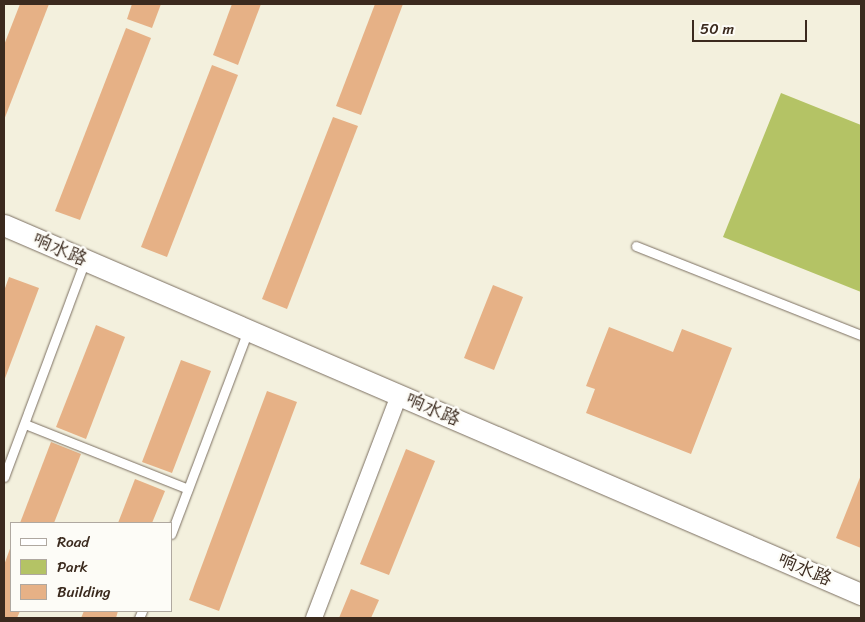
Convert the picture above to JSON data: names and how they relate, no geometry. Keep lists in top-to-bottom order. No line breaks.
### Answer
{"streets":{"street":["响水路"]},"legend":["Road","Park","Building"],"scale_bar":"50 m"}
